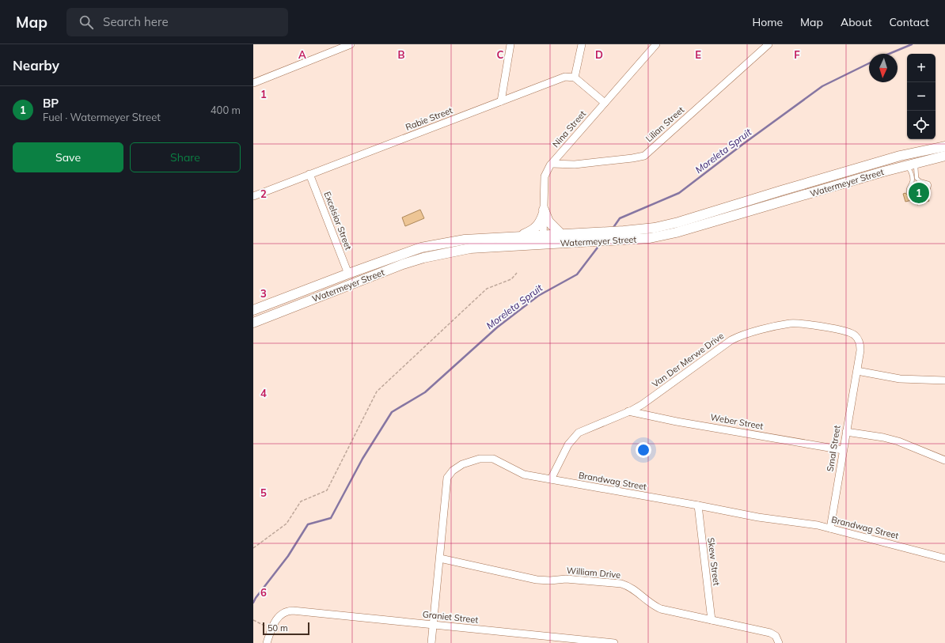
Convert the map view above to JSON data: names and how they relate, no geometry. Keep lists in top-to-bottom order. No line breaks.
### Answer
{"streets":{"main road":["Watermeyer Street"],"street":["Rabie Street","Lilian Street","Nina Street","Excelsior Street","Van Der Merwe Drive","Weber Street","Smal Street","Brandwag Street","Skew Street","William Drive","Graniet Street"]},"crossings":[["Rabie Street","Excelsior Street"],["Lilian Street","Nina Street"],["Nina Street","Watermeyer Street"],["Watermeyer Street","Excelsior Street"],["Van Der Merwe Drive","Weber Street"],["Van Der Merwe Drive","Smal Street"],["Van Der Merwe Drive","Brandwag Street"],["Weber Street","Smal Street"],["Smal Street","Brandwag Street"],["Brandwag Street","Skew Street"],["Brandwag Street","William Drive"],["Brandwag Street","Graniet Street"],["Skew Street","William Drive"]],"water":["Moreleta Spruit"],"scale_bar":"50 m","north":"bottom","page":{"header":"Map","search":"Search here","nav":["Home","Map","About","Contact"],"heading":"Nearby","map_buttons":["+","−"],"list":[{"mark":"1","name":"BP","note":"Fuel · Watermeyer Street","value":"400 m"}],"buttons":["Save","Share"],"pins":"1","scale":"50 m"},"grid":{"columns":["A","B","C","D","E","F"],"rows":["1","2","3","4","5","6"]}}
